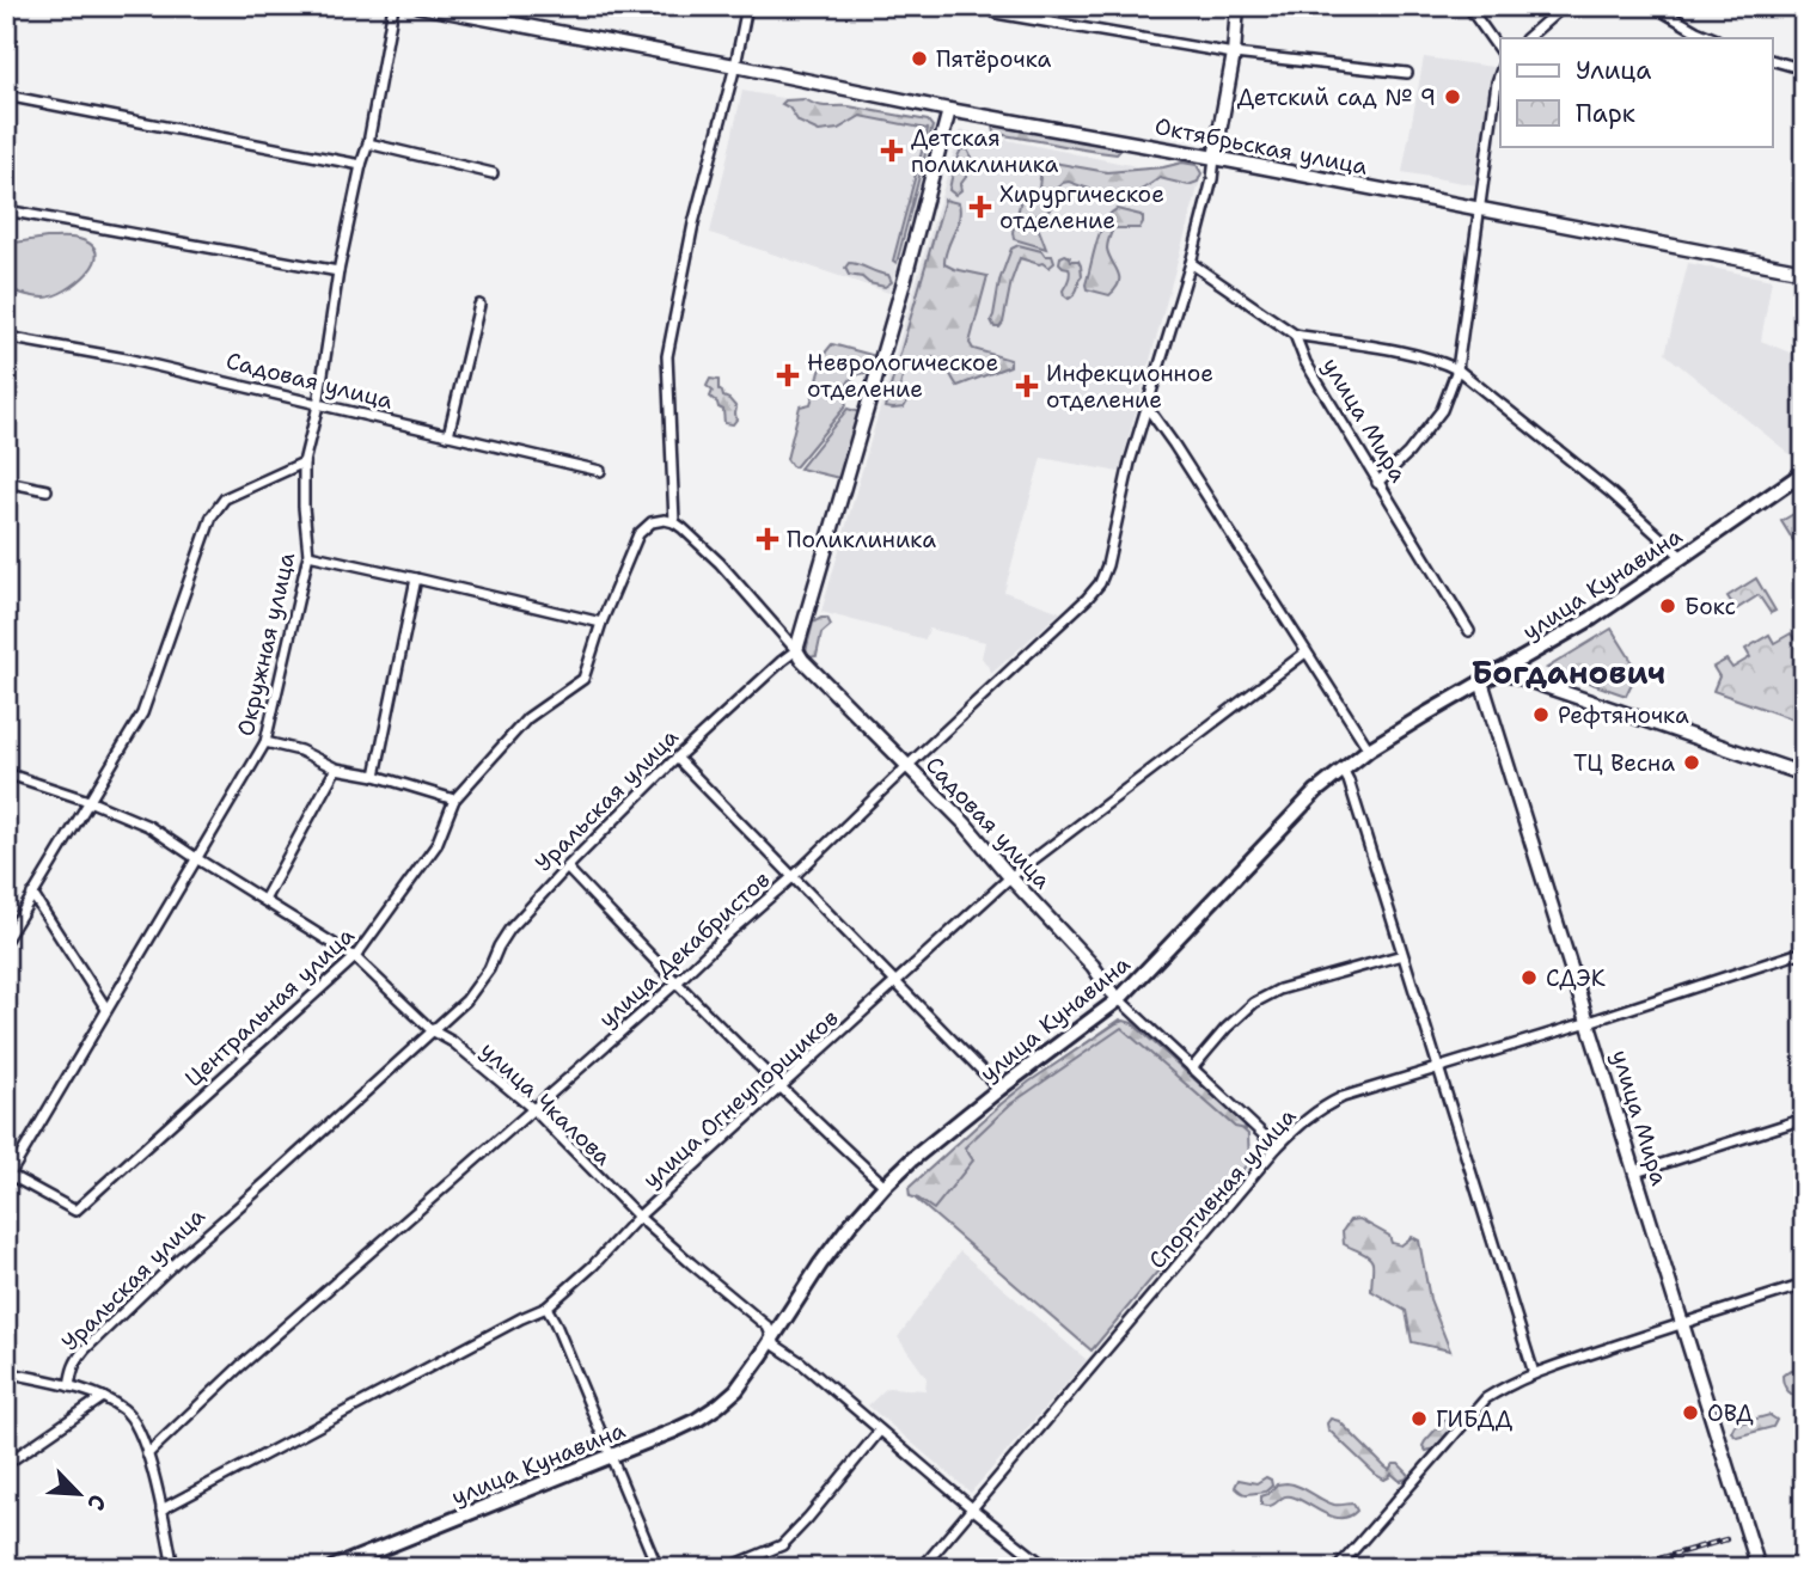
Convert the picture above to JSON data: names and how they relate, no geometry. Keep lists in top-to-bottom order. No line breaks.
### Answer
{"streets":{"main road":["Октябрьская улица","Садовая улица","улица Мира","улица Кунавина"],"street":["Окружная улица","Уральская улица","улица Декабристов","Центральная улица","улица Огнеупорщиков","улица Чкалова","Спортивная улица"]},"crossings":[["Октябрьская улица","улица Декабристов"],["Садовая улица","улица Кунавина"],["Садовая улица","Окружная улица"],["Садовая улица","Уральская улица"],["Садовая улица","улица Декабристов"],["Садовая улица","Центральная улица"],["Садовая улица","улица Огнеупорщиков"],["Садовая улица","Спортивная улица"],["улица Мира","улица Кунавина"],["улица Мира","Спортивная улица"],["улица Кунавина","улица Чкалова"],["Окружная улица","Центральная улица"],["Окружная улица","улица Чкалова"],["Уральская улица","улица Декабристов"],["Уральская улица","улица Огнеупорщиков"],["Уральская улица","улица Чкалова"],["улица Декабристов","улица Чкалова"],["Центральная улица","улица Чкалова"],["улица Огнеупорщиков","улица Чкалова"],["улица Чкалова","Спортивная улица"]],"districts":["Богданович"],"places":{"other":["Пятёрочка","Детский сад № 9","Бокс","Рефтяночка","ТЦ Весна","СДЭК","ОВД","ГИБДД"],"health":["Детская поликлиника","Хирургическое отделение","Неврологическое отделение","Инфекционное отделение","Поликлиника"]},"legend":["Улица","Парк"],"north":"bottom right"}
